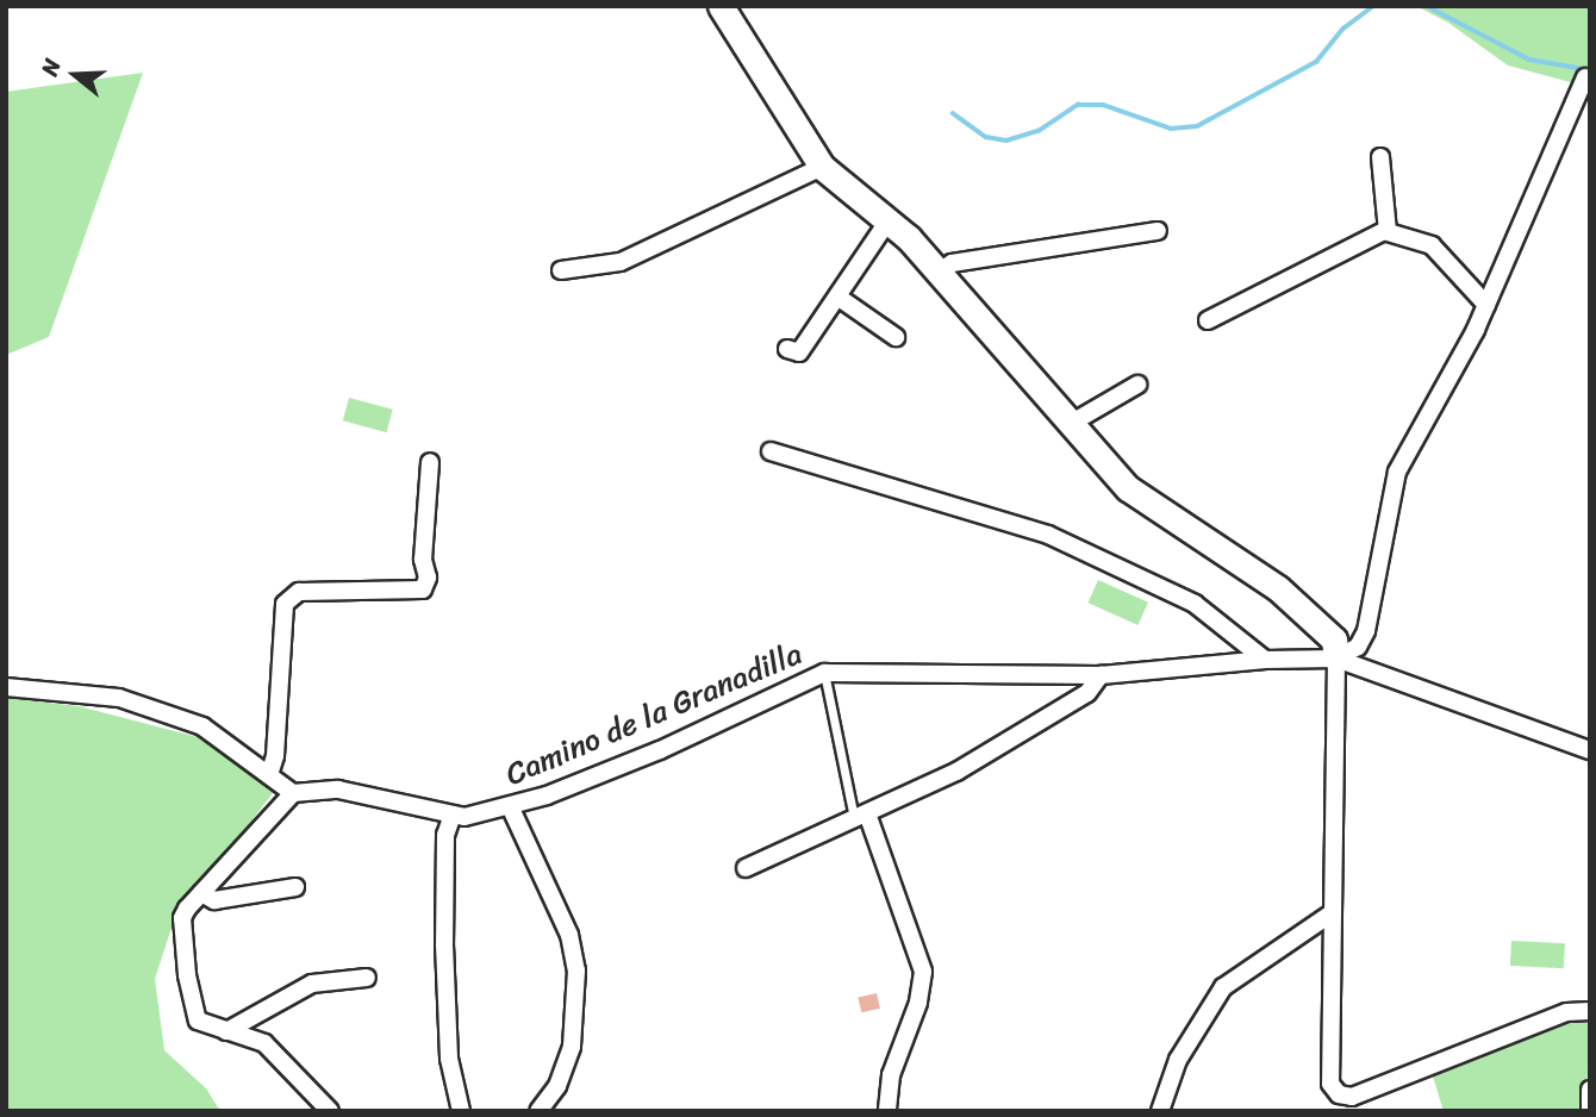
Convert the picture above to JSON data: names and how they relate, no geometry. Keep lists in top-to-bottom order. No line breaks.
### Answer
{"streets":{"street":["Camino de la Granadilla"]},"north":"left"}
